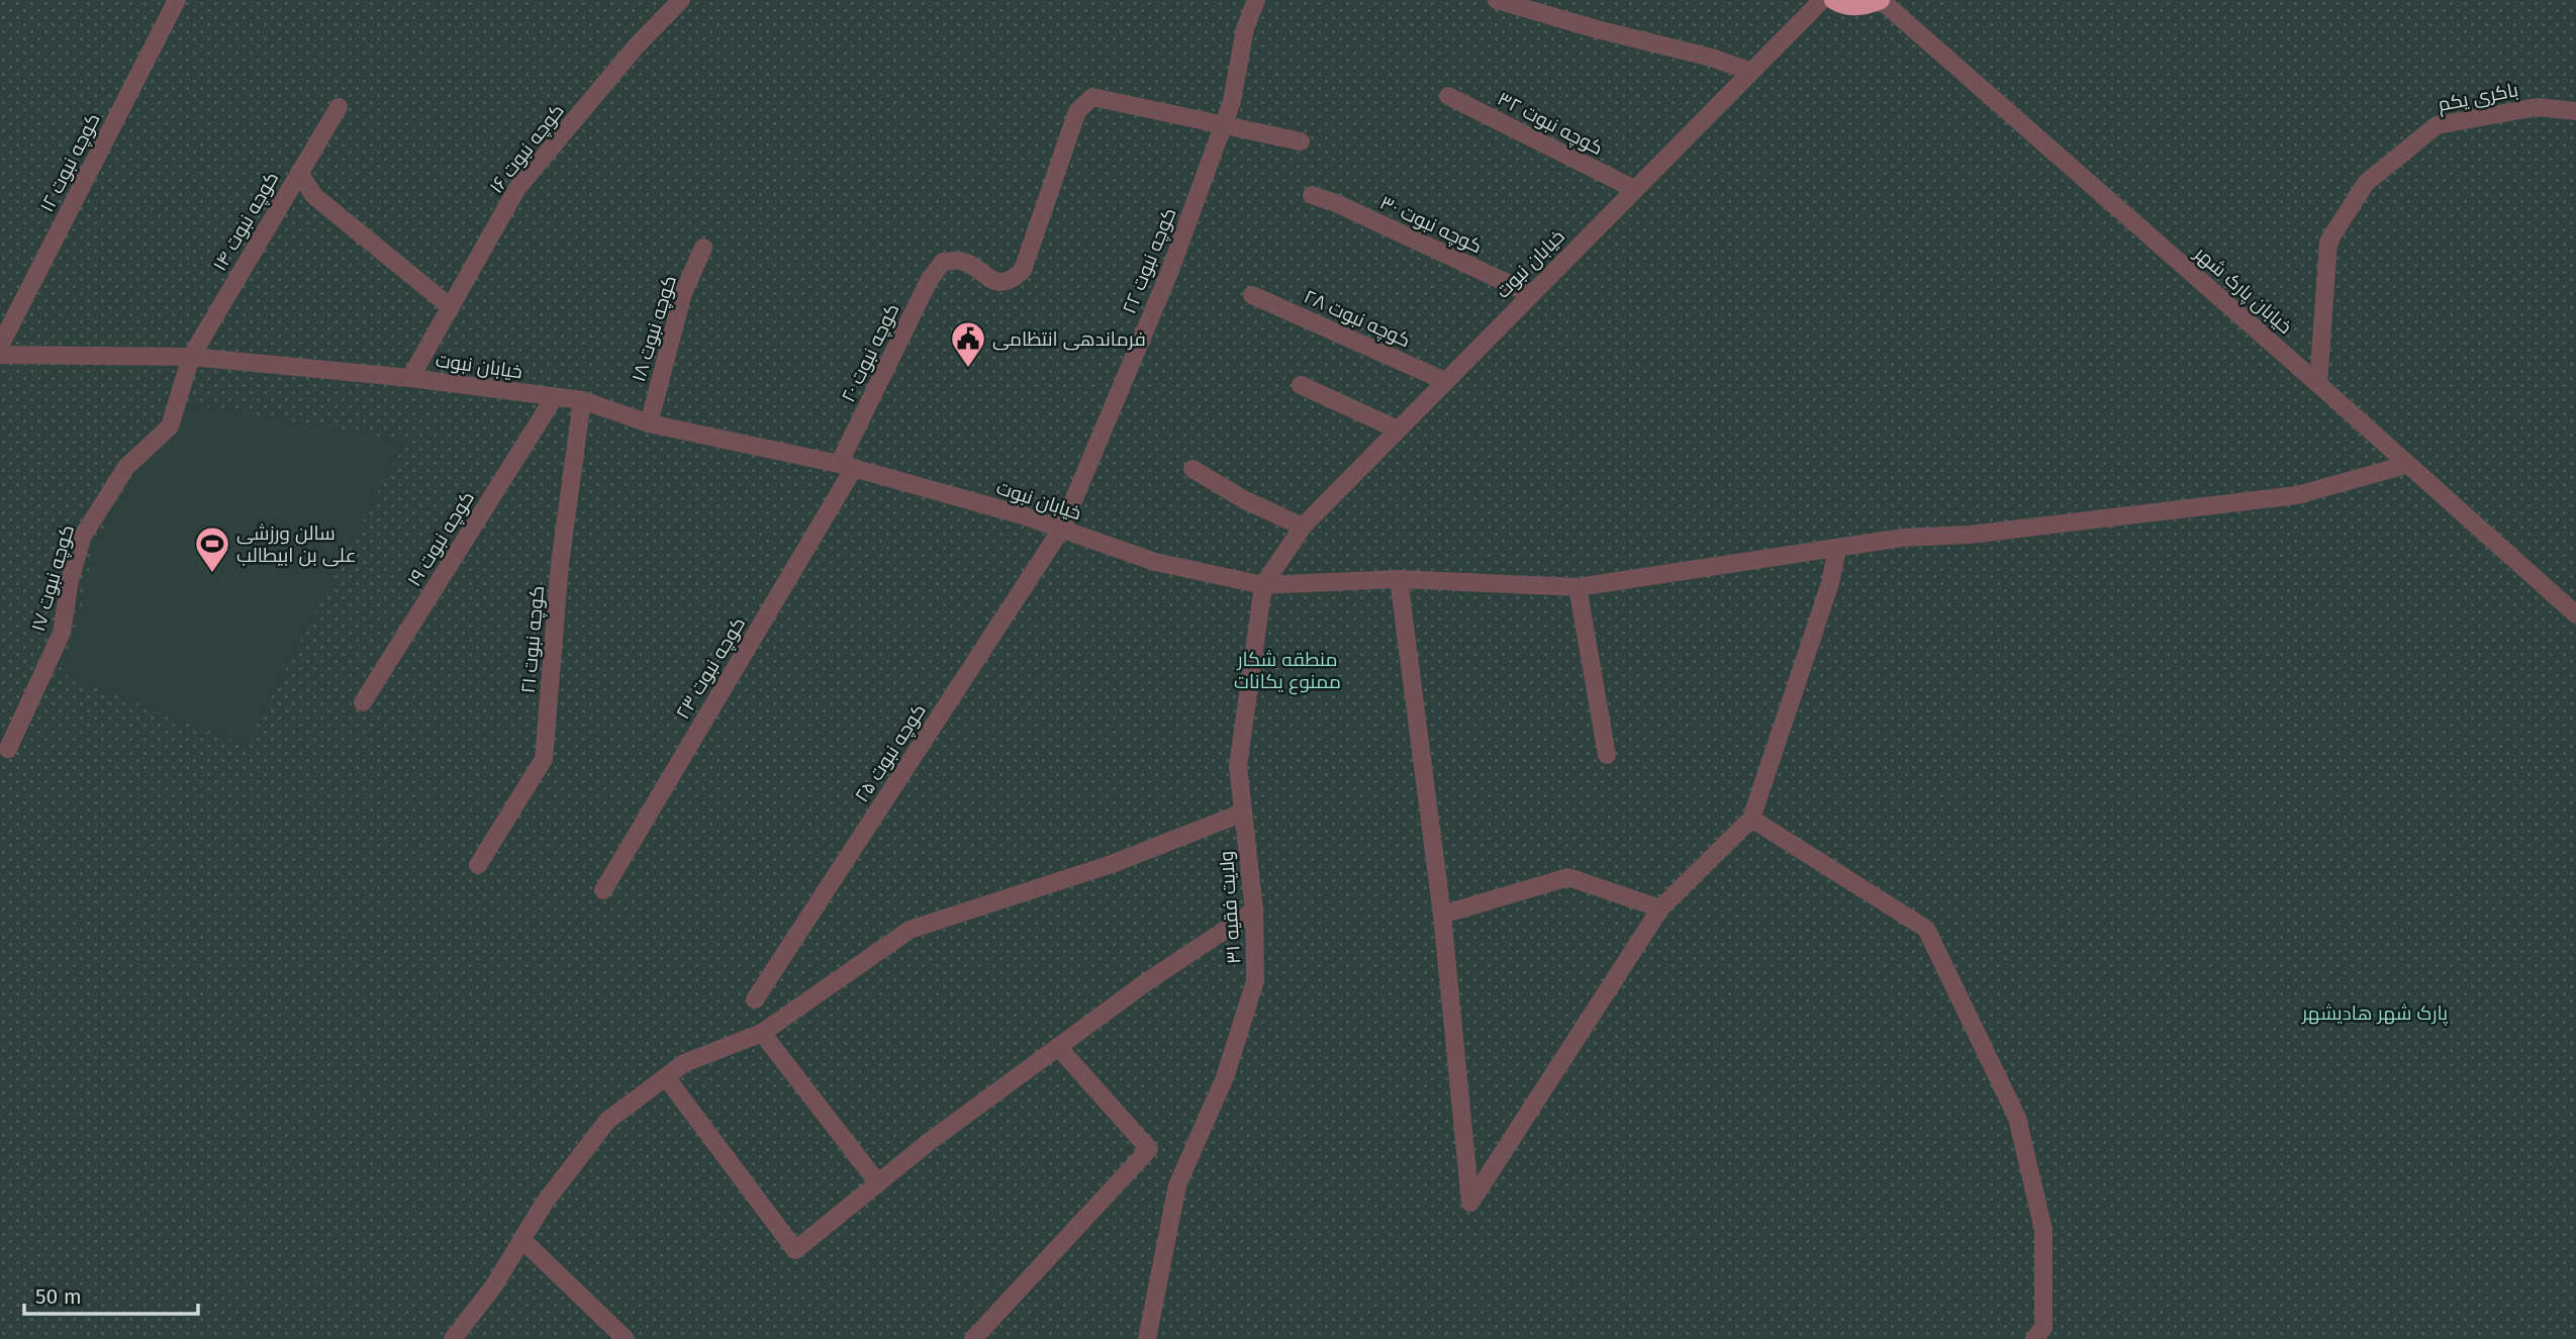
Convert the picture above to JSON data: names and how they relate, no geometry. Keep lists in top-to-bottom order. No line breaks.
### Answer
{"streets":{"street":["باکری یکم","کوچه نبوت ۳۲","کوچه نبوت ۱۶","کوچه نبوت ۱۲","کوچه نبوت ۱۴","کوچه نبوت ۳۰","کوچه نبوت ۲۲","خیابان نبوت","خیابان پارک شهر","کوچه نبوت ۲۸","کوچه نبوت ۱۸","کوچه نبوت ۲۰","کوچه نبوت ۱۹","کوچه نبوت ۱۷","کوچه نبوت ۲۱","کوچه نبوت ۲۳","کوچه نبوت ۲۵","ولایت فقیه ۳۱"]},"crossings":[["باکری یکم","خیابان پارک شهر"],["کوچه نبوت ۳۲","خیابان نبوت"],["کوچه نبوت ۱۶","خیابان نبوت"],["کوچه نبوت ۱۴","خیابان نبوت"],["کوچه نبوت ۱۴","کوچه نبوت ۱۷"],["کوچه نبوت ۳۰","خیابان نبوت"],["کوچه نبوت ۲۲","خیابان نبوت"],["کوچه نبوت ۲۲","کوچه نبوت ۲۰"],["کوچه نبوت ۲۲","کوچه نبوت ۲۵"],["خیابان نبوت","کوچه نبوت ۲۸"],["خیابان نبوت","کوچه نبوت ۱۸"],["خیابان نبوت","کوچه نبوت ۲۰"],["خیابان نبوت","کوچه نبوت ۱۹"],["خیابان نبوت","کوچه نبوت ۱۷"],["خیابان نبوت","کوچه نبوت ۲۱"],["خیابان نبوت","کوچه نبوت ۲۳"],["خیابان نبوت","کوچه نبوت ۲۵"],["خیابان نبوت","ولایت فقیه ۳۱"],["کوچه نبوت ۲۰","کوچه نبوت ۲۳"]],"parks":["منطقه شکار ممنوع یکانات","پارک شهر هادیشهر"],"places":{"public building":["فرماندهی انتظامی"],"sports":["سالن ورزشی علی بن ابیطالب"]},"scale_bar":"50 m"}
